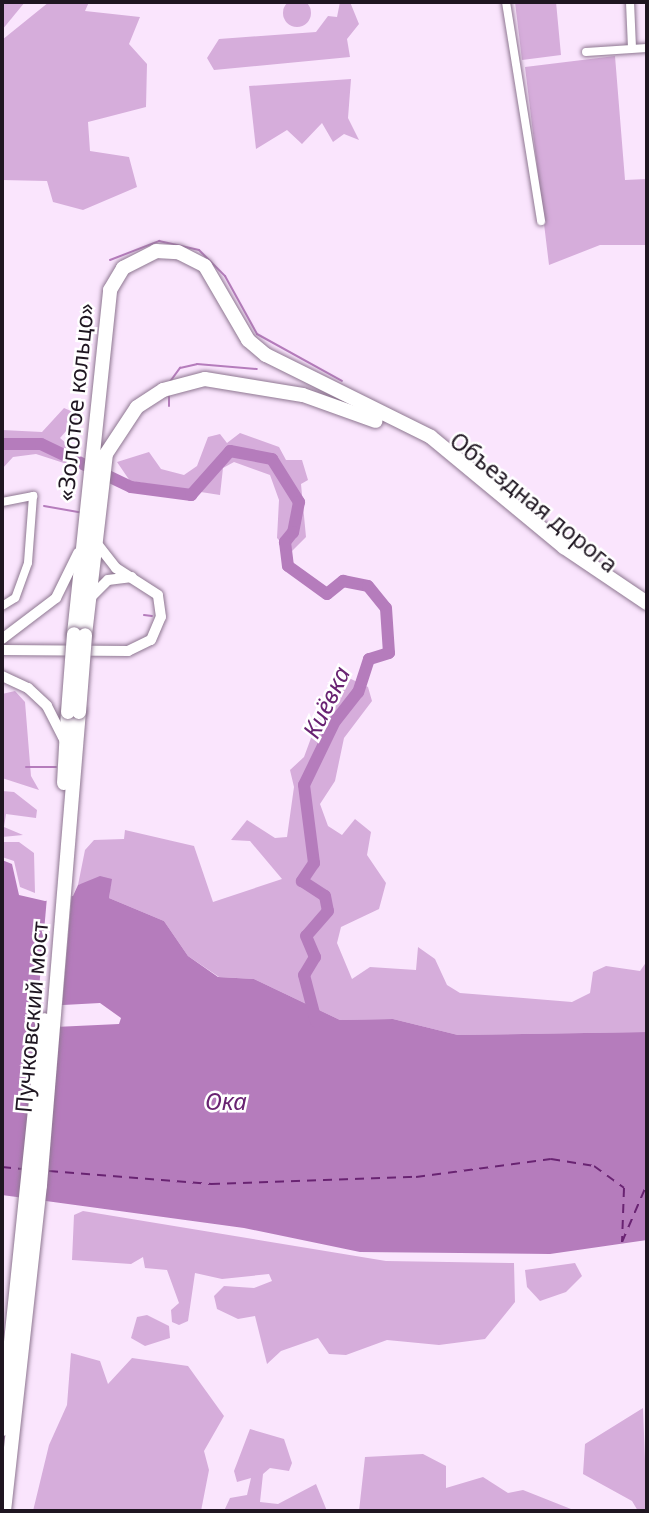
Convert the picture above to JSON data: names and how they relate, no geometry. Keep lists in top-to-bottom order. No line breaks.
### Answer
{"streets":{"highway":["«Золотое кольцо»","Объездная дорога","Пучковский мост"]},"crossings":[["«Золотое кольцо»","Объездная дорога"]],"water":["Киёвка","Ока"]}
